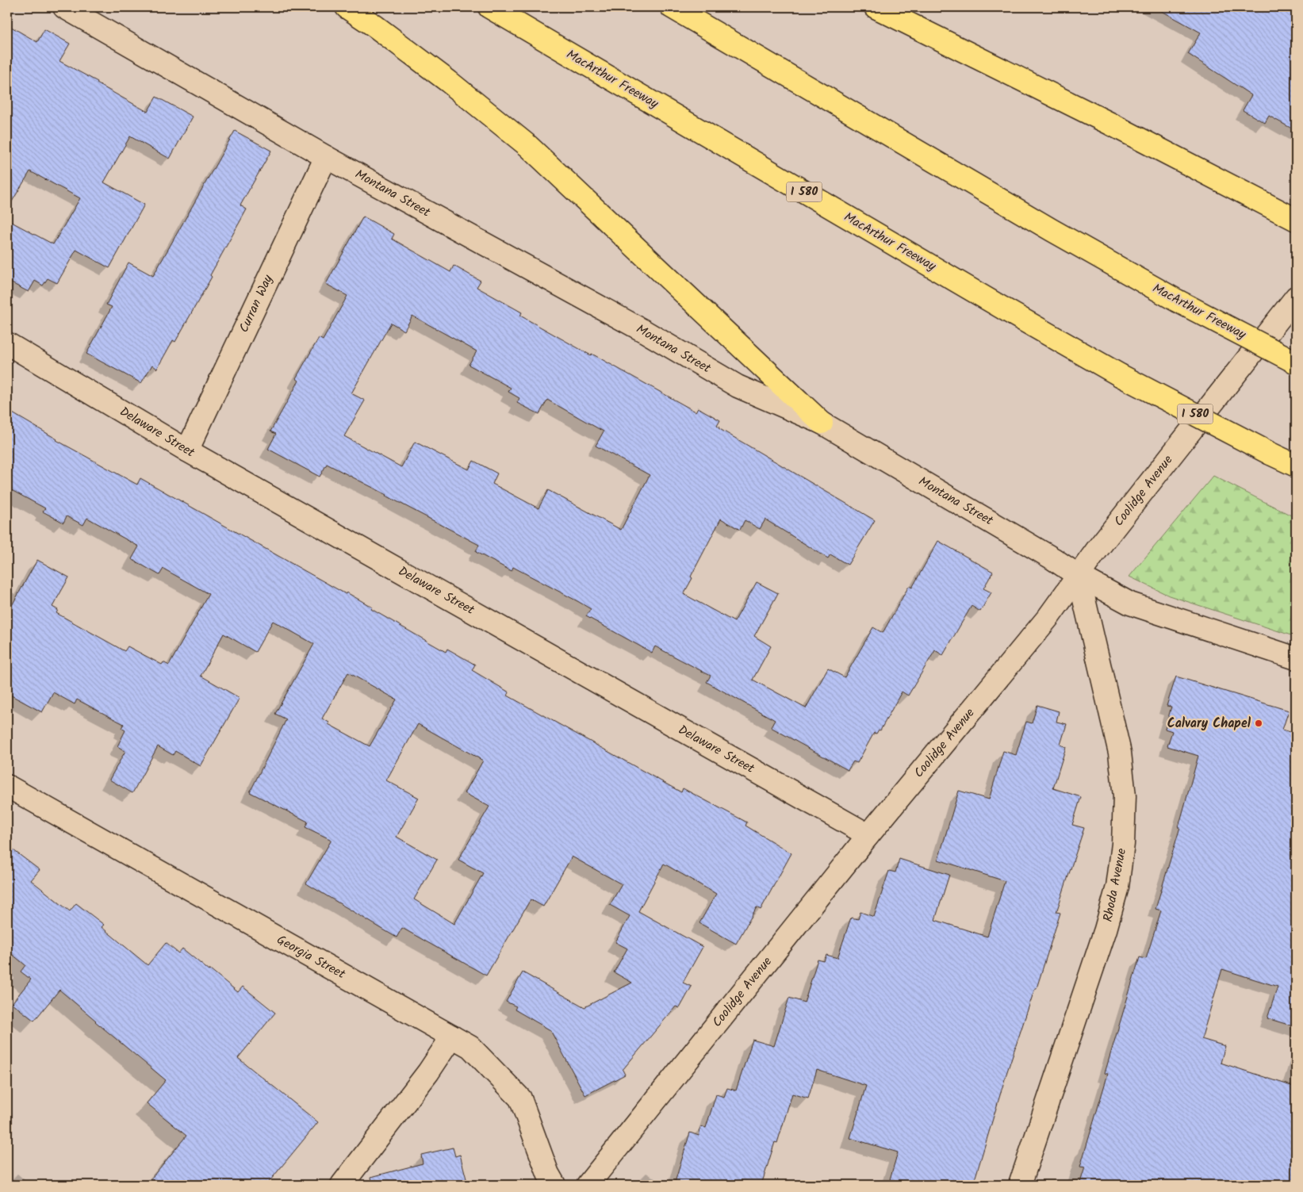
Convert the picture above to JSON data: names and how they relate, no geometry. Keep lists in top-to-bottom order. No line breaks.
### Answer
{"streets":{"highway":["MacArthur Freeway","I 580"],"street":["Montana Street","Curran Way","Delaware Street","Coolidge Avenue","Rhoda Avenue","Georgia Street"]},"crossings":[["Montana Street","Curran Way"],["Montana Street","Coolidge Avenue"],["Montana Street","Rhoda Avenue"],["Curran Way","Delaware Street"],["Delaware Street","Coolidge Avenue"],["Coolidge Avenue","Rhoda Avenue"]],"places":["Calvary Chapel"]}
